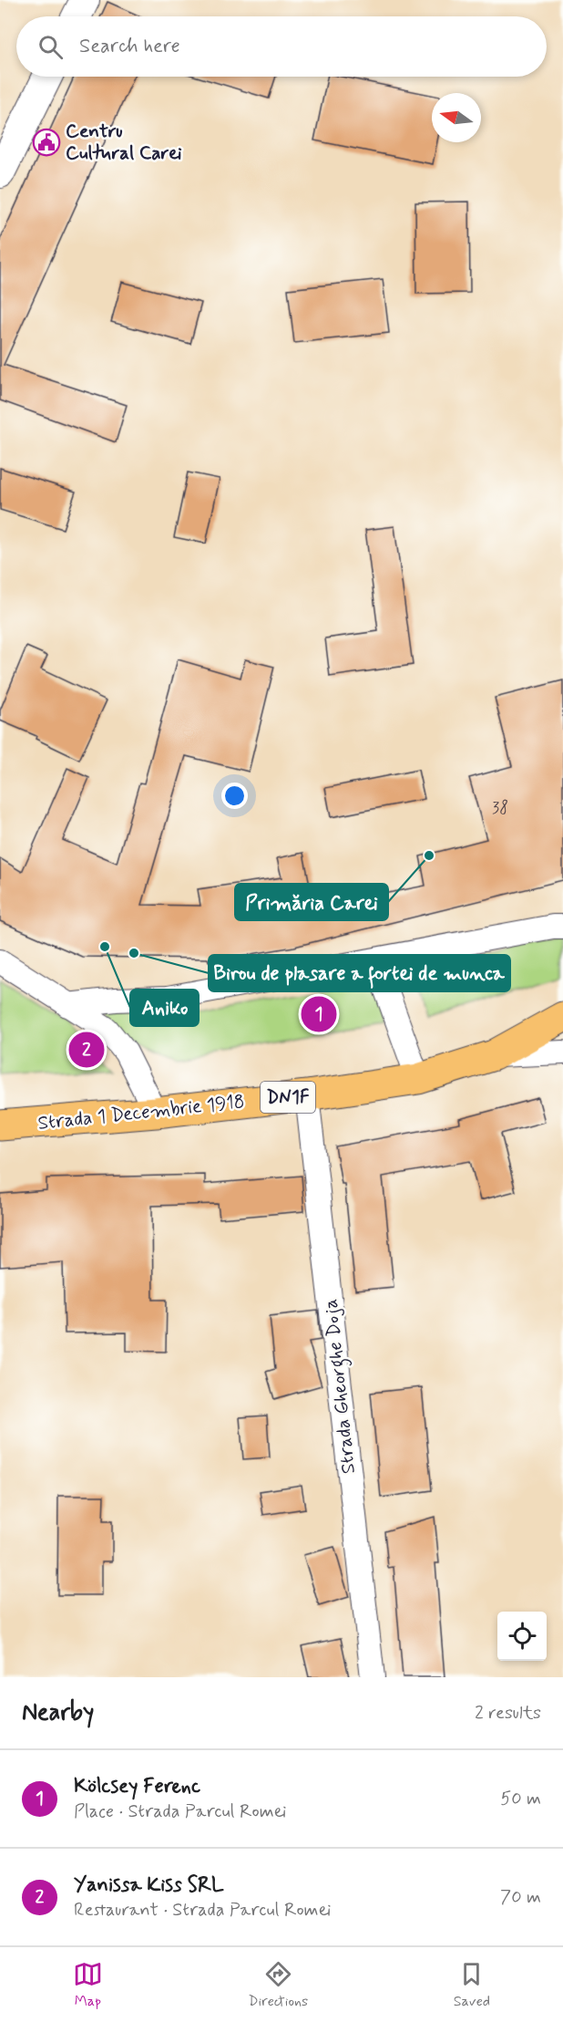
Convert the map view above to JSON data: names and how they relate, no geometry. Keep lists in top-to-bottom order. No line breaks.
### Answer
{"streets":{"main road":["DN1F","Strada 1 Decembrie 1918"],"street":["Strada Gheorghe Doja"]},"crossings":[["Strada 1 Decembrie 1918","Strada Gheorghe Doja"]],"places":{"public building":["Centru Cultural Carei"],"other":["Primăria Carei","Aniko","Birou de plasare a fortei de munca"]},"house_numbers":["38"],"north":"left","page":{"search":"Search here","pins":["1","2"],"heading":["Nearby","2 results"],"list":[{"mark":"1","name":"Kölcsey Ferenc","note":"Place · Strada Parcul Romei","value":"50 m"},{"mark":"2","name":"Yanissa Kiss SRL","note":"Restaurant · Strada Parcul Romei","value":"70 m"}],"nav":["Map","Directions","Saved"]}}
